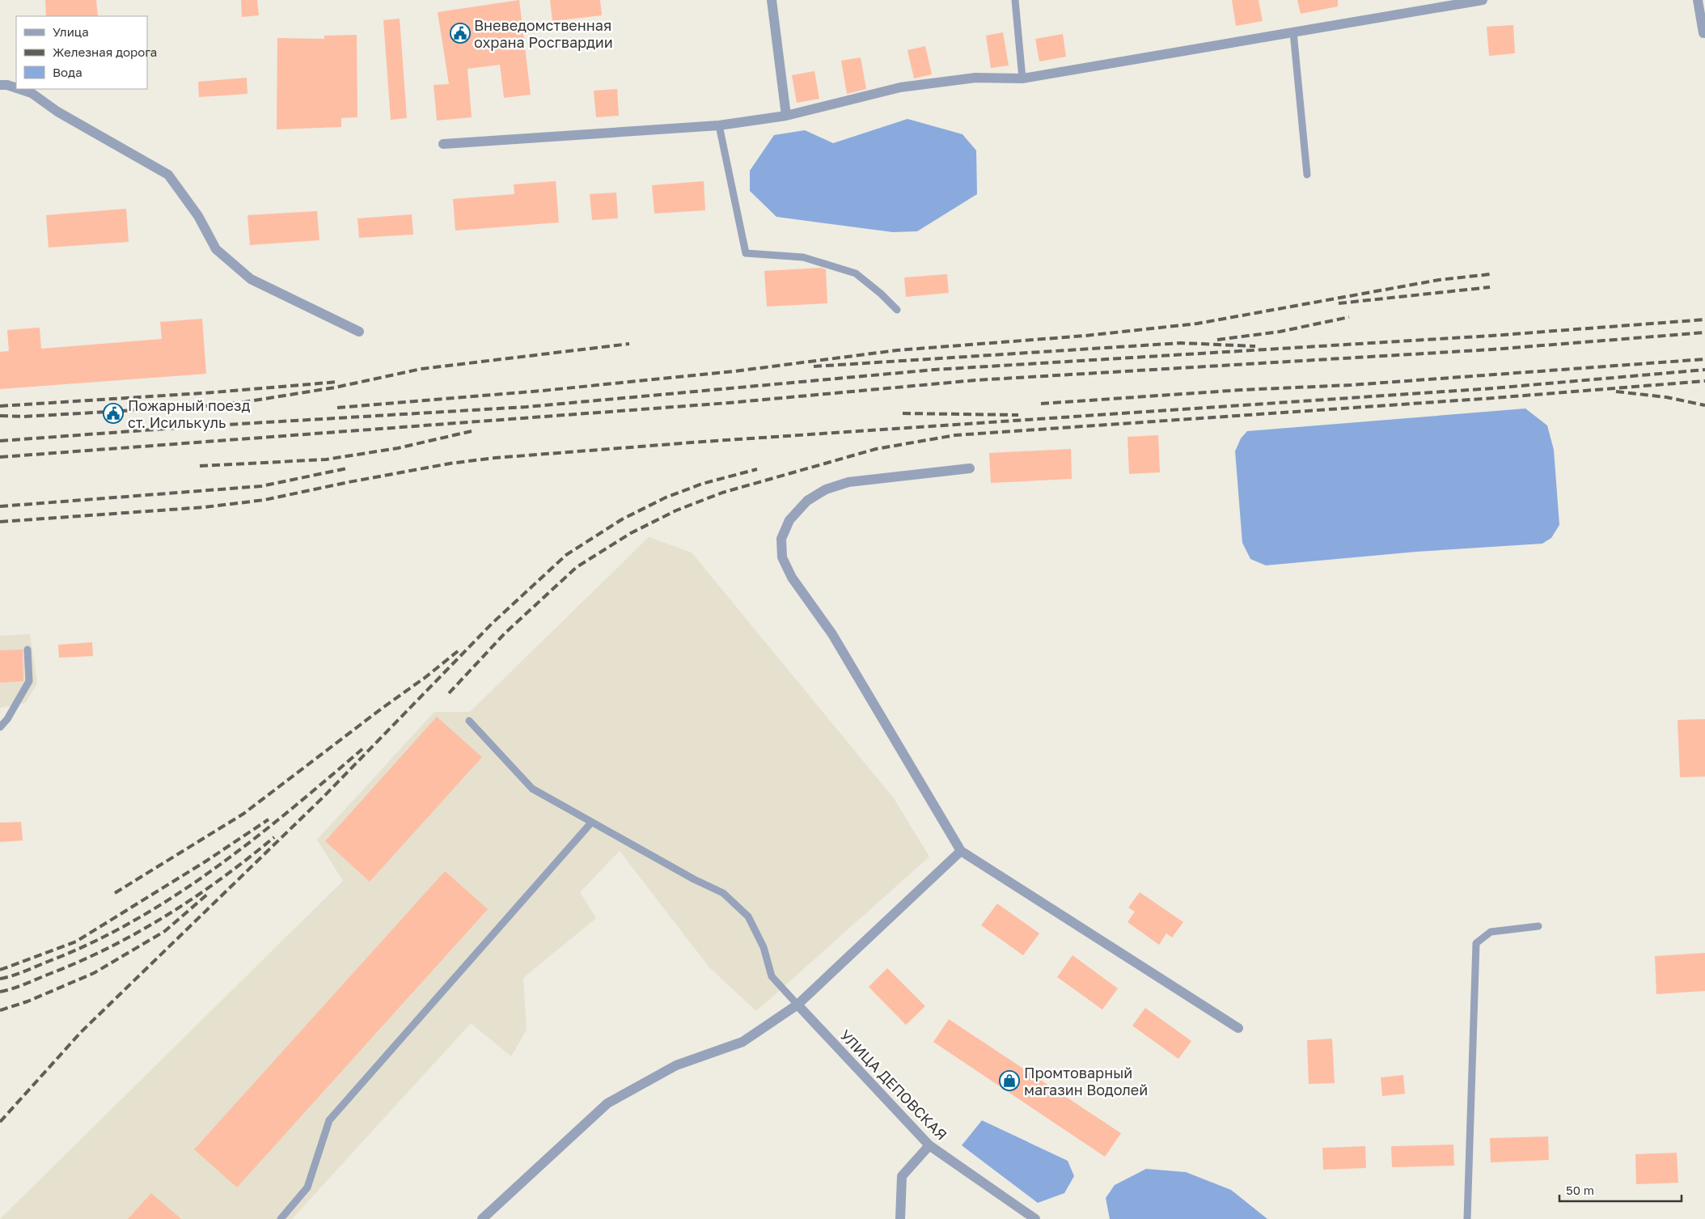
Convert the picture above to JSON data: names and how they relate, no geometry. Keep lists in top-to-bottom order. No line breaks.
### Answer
{"streets":{"street":["УЛИЦА ДЕПОВСКАЯ"]},"places":{"public building":["Вневедомственная охрана Росгвардии","Пожарный поезд ст. Исилькуль"],"shop":["Промтоварный магазин Водолей"]},"legend":["Улица","Железная дорога","Вода"],"scale_bar":"50 m"}
